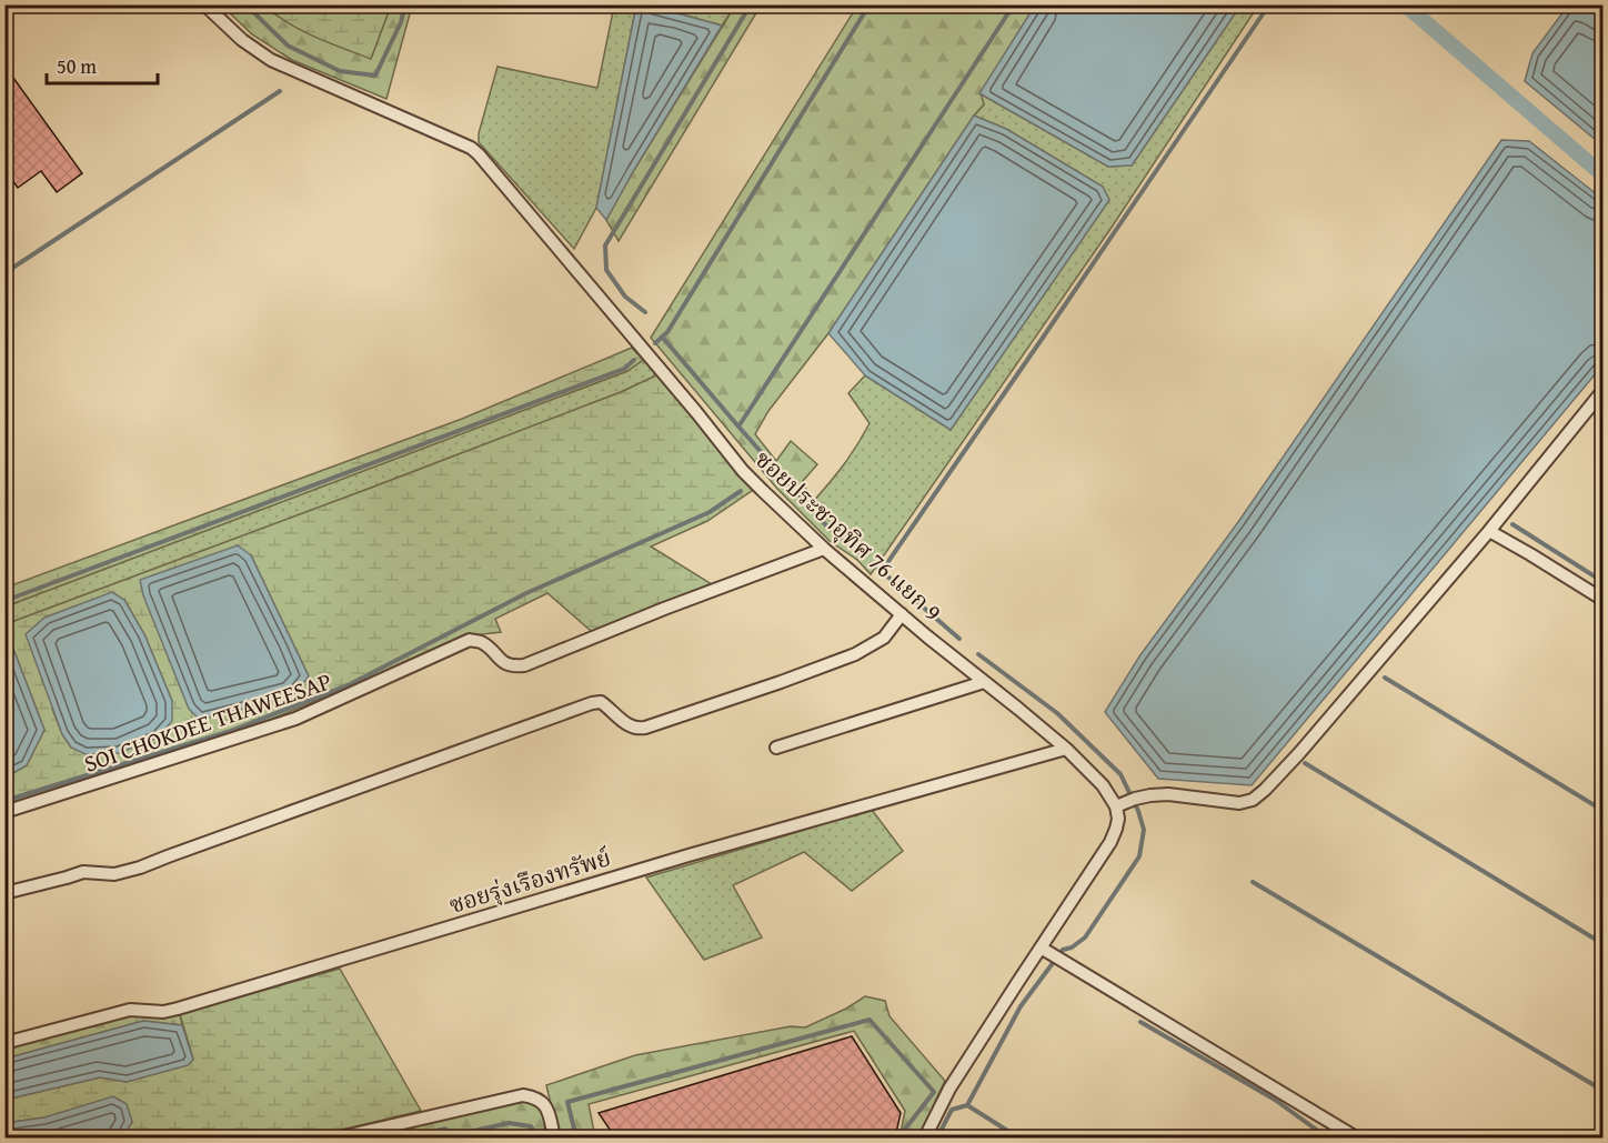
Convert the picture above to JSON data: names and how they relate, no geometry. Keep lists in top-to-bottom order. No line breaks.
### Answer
{"streets":{"street":["ซอยประชาอุทิศ 76 แยก 9","SOI CHOKDEE THAWEESAP","ซอยรุ่งเรืองทรัพย์"]},"crossings":[["ซอยประชาอุทิศ 76 แยก 9","SOI CHOKDEE THAWEESAP"],["ซอยประชาอุทิศ 76 แยก 9","ซอยรุ่งเรืองทรัพย์"]],"scale_bar":"50 m"}
